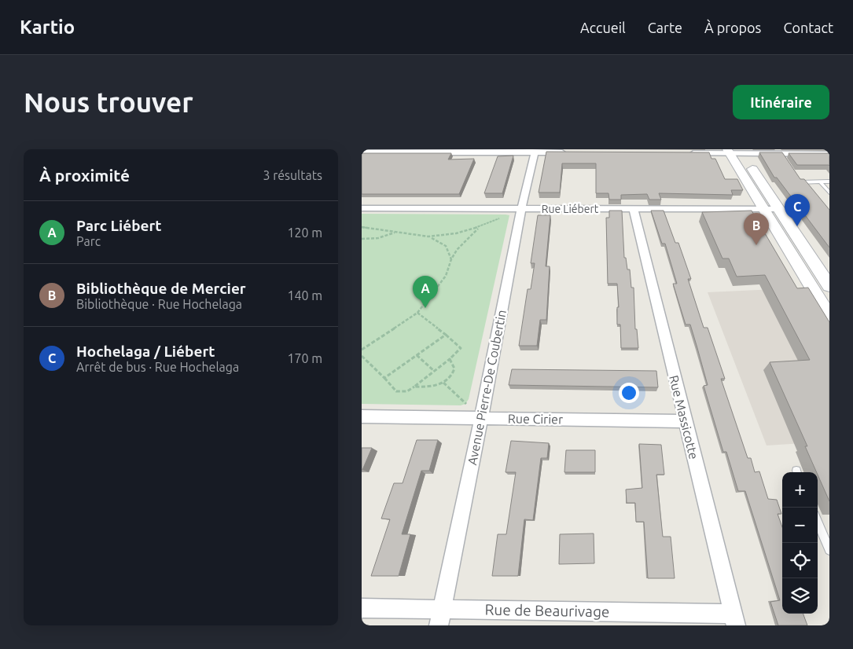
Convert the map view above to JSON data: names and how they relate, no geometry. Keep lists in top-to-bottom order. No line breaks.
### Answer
{"streets":{"street":["Rue Liébert","Avenue Pierre-De Coubertin","Rue Massicotte","Rue Cirier","Rue de Beaurivage"]},"crossings":[["Rue Liébert","Avenue Pierre-De Coubertin"],["Rue Liébert","Rue Massicotte"],["Avenue Pierre-De Coubertin","Rue Cirier"],["Avenue Pierre-De Coubertin","Rue de Beaurivage"],["Rue Massicotte","Rue Cirier"],["Rue Massicotte","Rue de Beaurivage"]],"page":{"header":"Kartio","nav":["Accueil","Carte","À propos","Contact"],"buttons":"Itinéraire","title":"Nous trouver","heading":["À proximité","3 résultats"],"pins":["C","B","A"],"list":[{"mark":"A","name":"Parc Liébert","note":"Parc","value":"120 m"},{"mark":"B","name":"Bibliothèque de Mercier","note":"Bibliothèque · Rue Hochelaga","value":"140 m"},{"mark":"C","name":"Hochelaga / Liébert","note":"Arrêt de bus · Rue Hochelaga","value":"170 m"}],"map_buttons":["+","−"]}}
